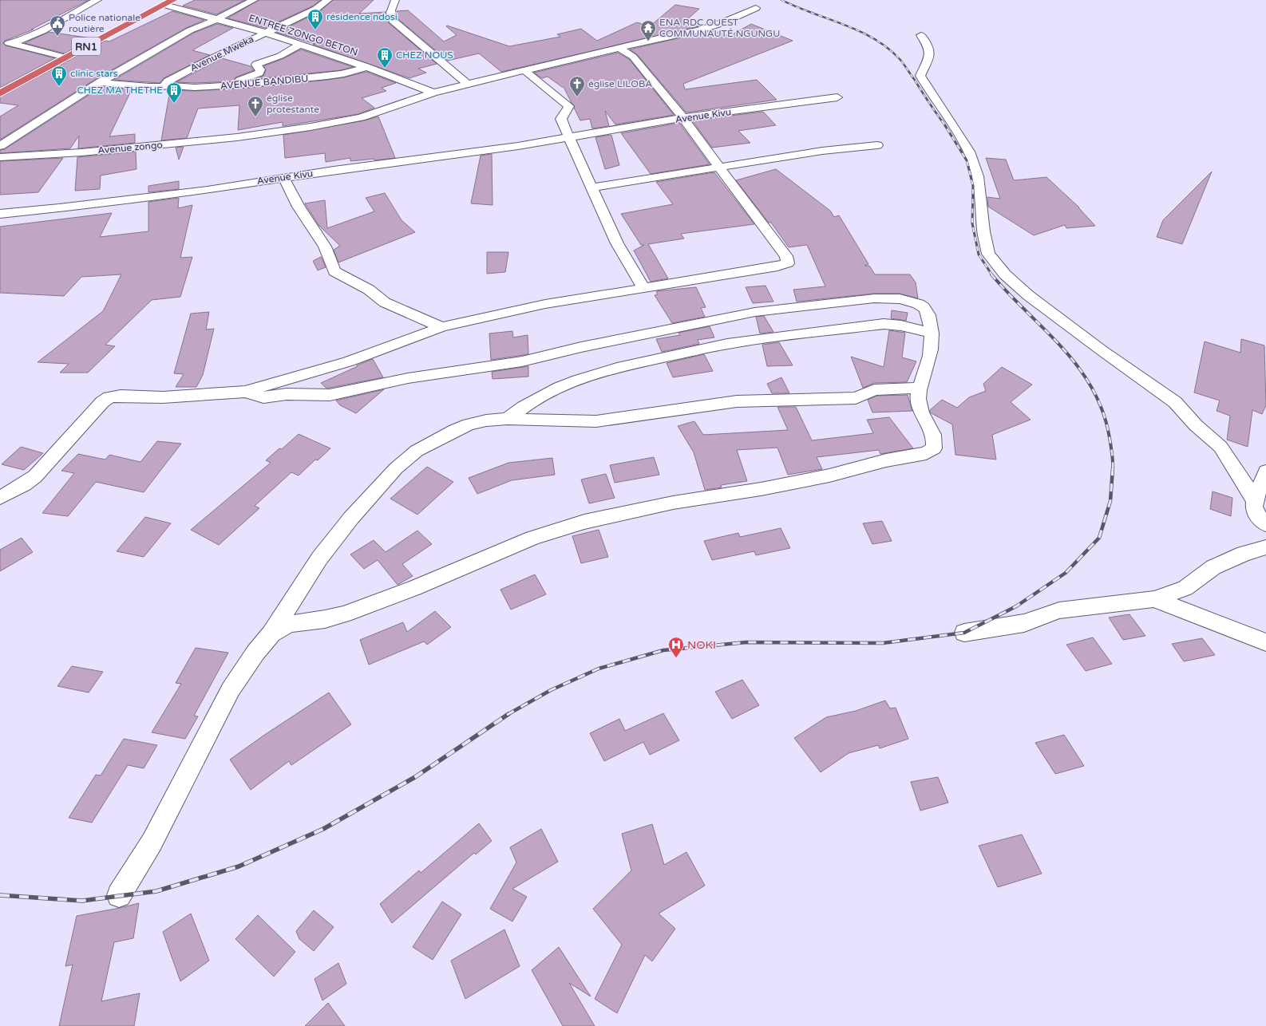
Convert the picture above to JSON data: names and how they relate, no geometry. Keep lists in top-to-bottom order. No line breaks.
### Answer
{"streets":{"highway":["RN1"],"street":["ENTREE ZONGO BETON","Avenue Mweka","AVENUE BANDIBU","Avenue Kivu","Avenue zongo"]},"crossings":[["ENTREE ZONGO BETON","RN1"],["ENTREE ZONGO BETON","Avenue Mweka"],["ENTREE ZONGO BETON","AVENUE BANDIBU"],["ENTREE ZONGO BETON","Avenue zongo"],["Avenue Mweka","AVENUE BANDIBU"]],"places":{"building":["résidence ndosi","CHEZ NOUS","clinic stars","CHEZ MA THETHE"],"public building":["Police nationale routière"],"temple":["ENA RDC OUEST COMMUNAUTÉ NGUNGU"],"church":["église LILOBA","église protestante"],"hospital":["NOKI"]}}
